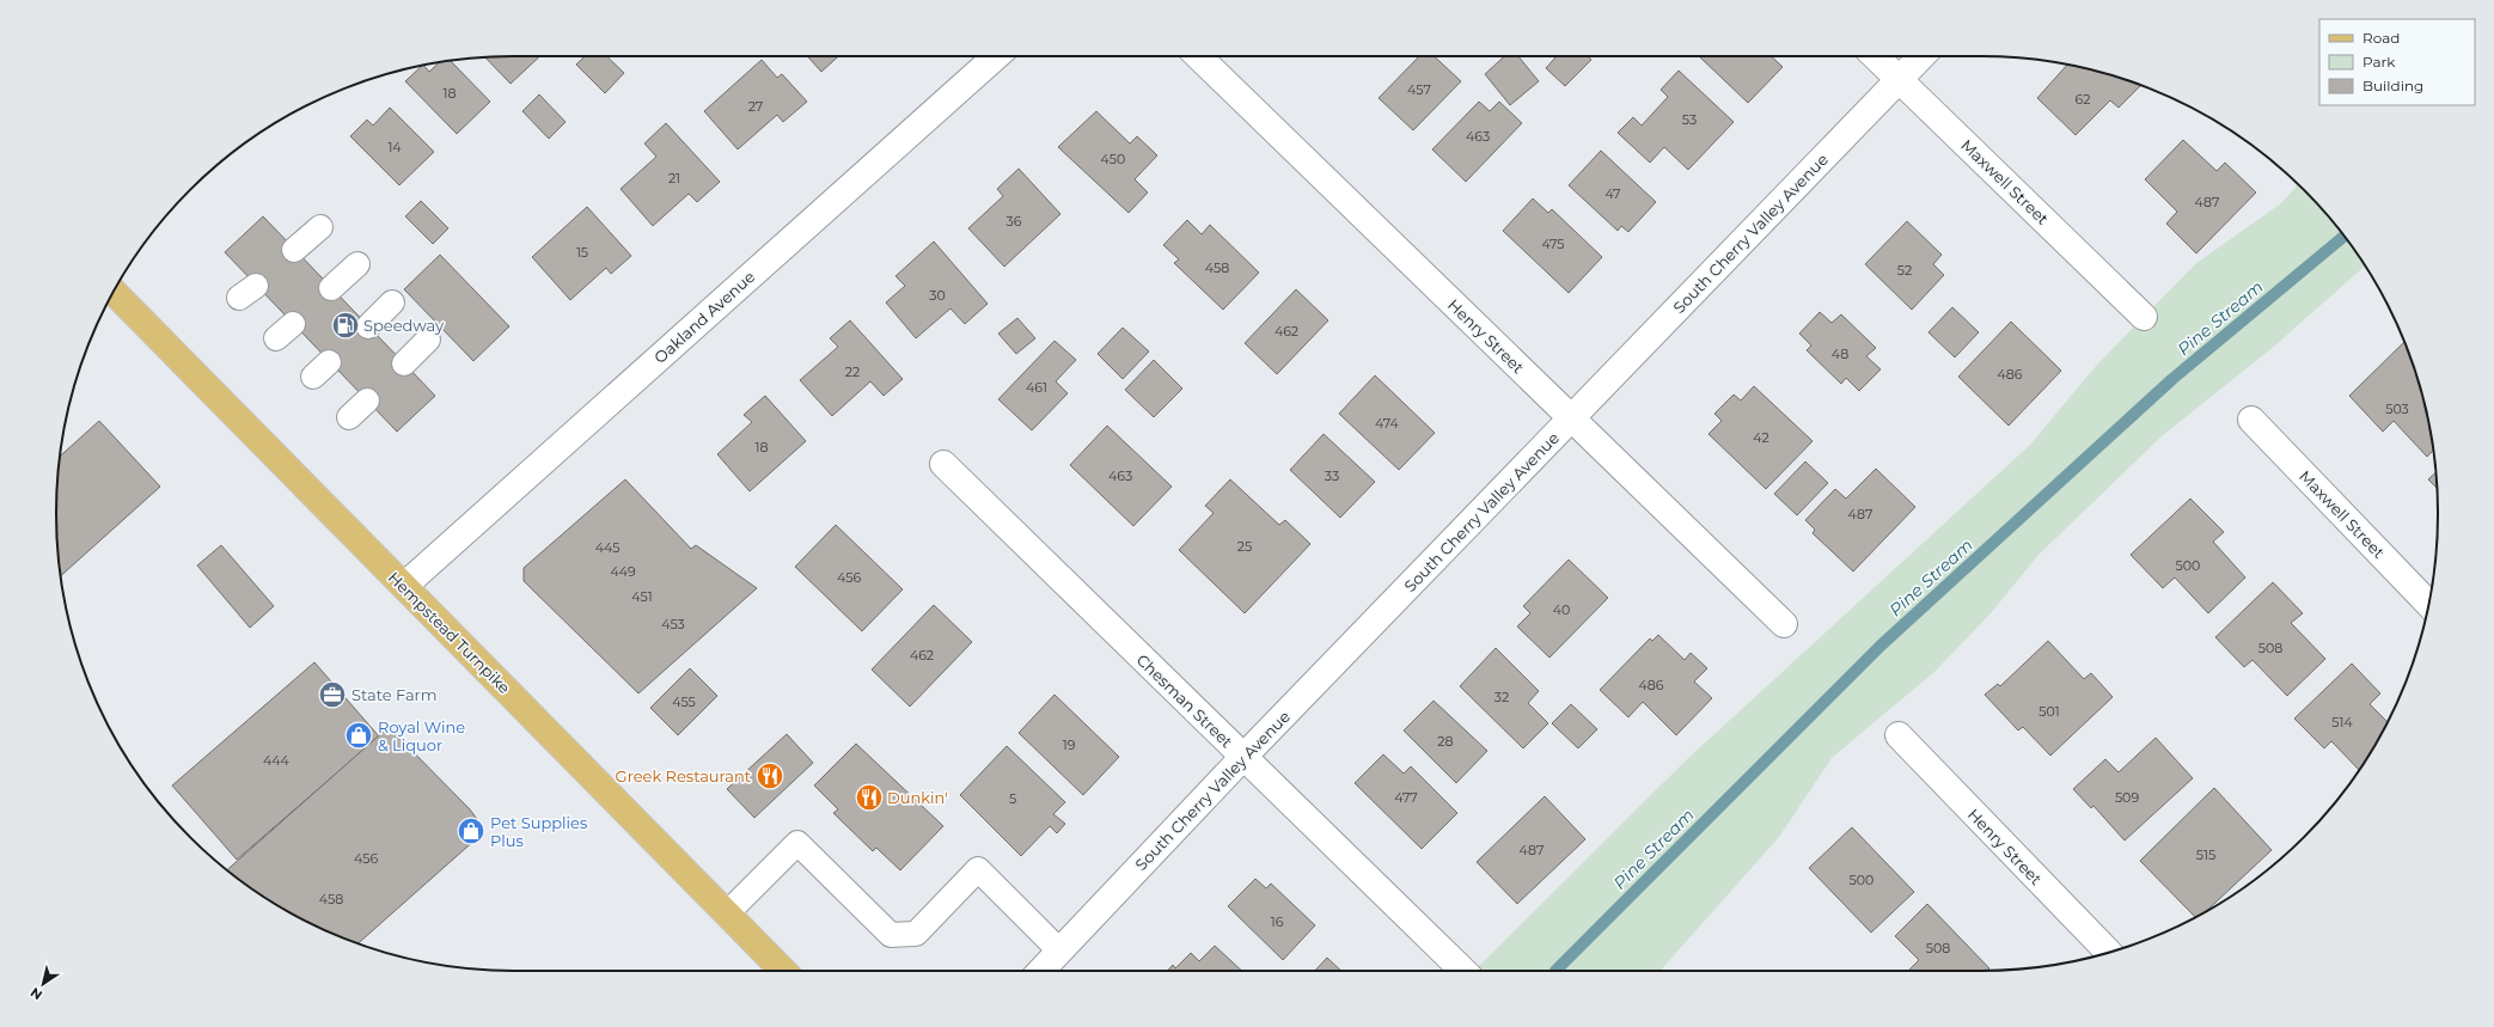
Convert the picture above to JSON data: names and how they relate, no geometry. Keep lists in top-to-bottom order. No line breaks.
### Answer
{"streets":{"main road":["Hempstead Turnpike"],"street":["Maxwell Street","South Cherry Valley Avenue","Oakland Avenue","Henry Street","Chesman Street"]},"crossings":[["Maxwell Street","South Cherry Valley Avenue"],["South Cherry Valley Avenue","Henry Street"],["South Cherry Valley Avenue","Chesman Street"],["Oakland Avenue","Hempstead Turnpike"]],"water":["Pine Stream"],"places":{"fuel station":["Speedway"],"office":["State Farm"],"shop":["Royal Wine & Liquor","Pet Supplies Plus"],"restaurant":["Greek Restaurant","Dunkin'"]},"house_numbers":["457","18","62","27","53","463","14","450","21","47","487","36","475","15","458","52","30","462","48","22","486","461","503","474","42","18","463","33","487","25","445","500","449","456","451","40","453","508","462","486","32","455","501","514","28","19","444","477","509","5","487","515","456","500","458","16","508"],"legend":["Road","Park","Building"],"north":"bottom left"}
